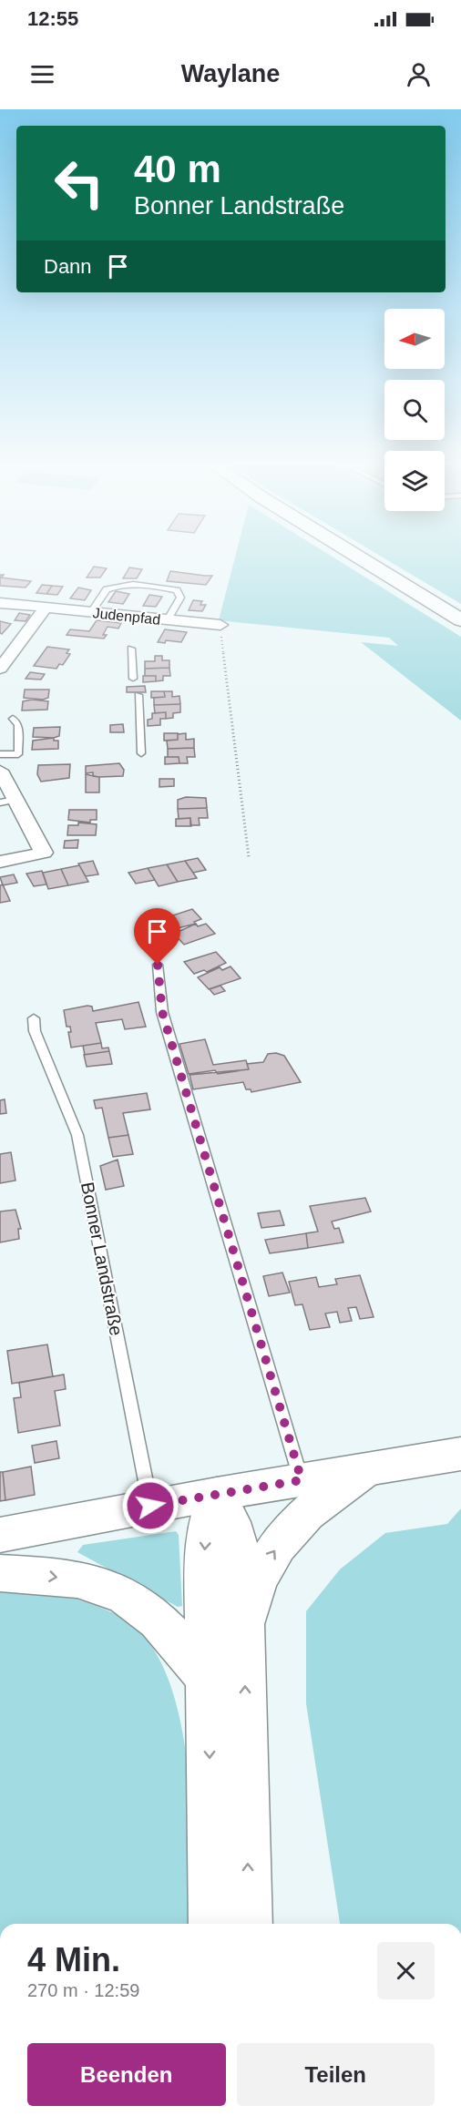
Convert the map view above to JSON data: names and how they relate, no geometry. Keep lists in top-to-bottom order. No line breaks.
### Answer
{"streets":{"street":["Judenpfad"],"lane":["Bonner Landstraße"]},"north":"left","page":{"status":"12:55","header":"Waylane","turn":["40 m","Bonner Landstraße"],"then":"Dann","heading":["4 Min.","270 m · 12:59"],"buttons":["Beenden","Teilen"]}}
